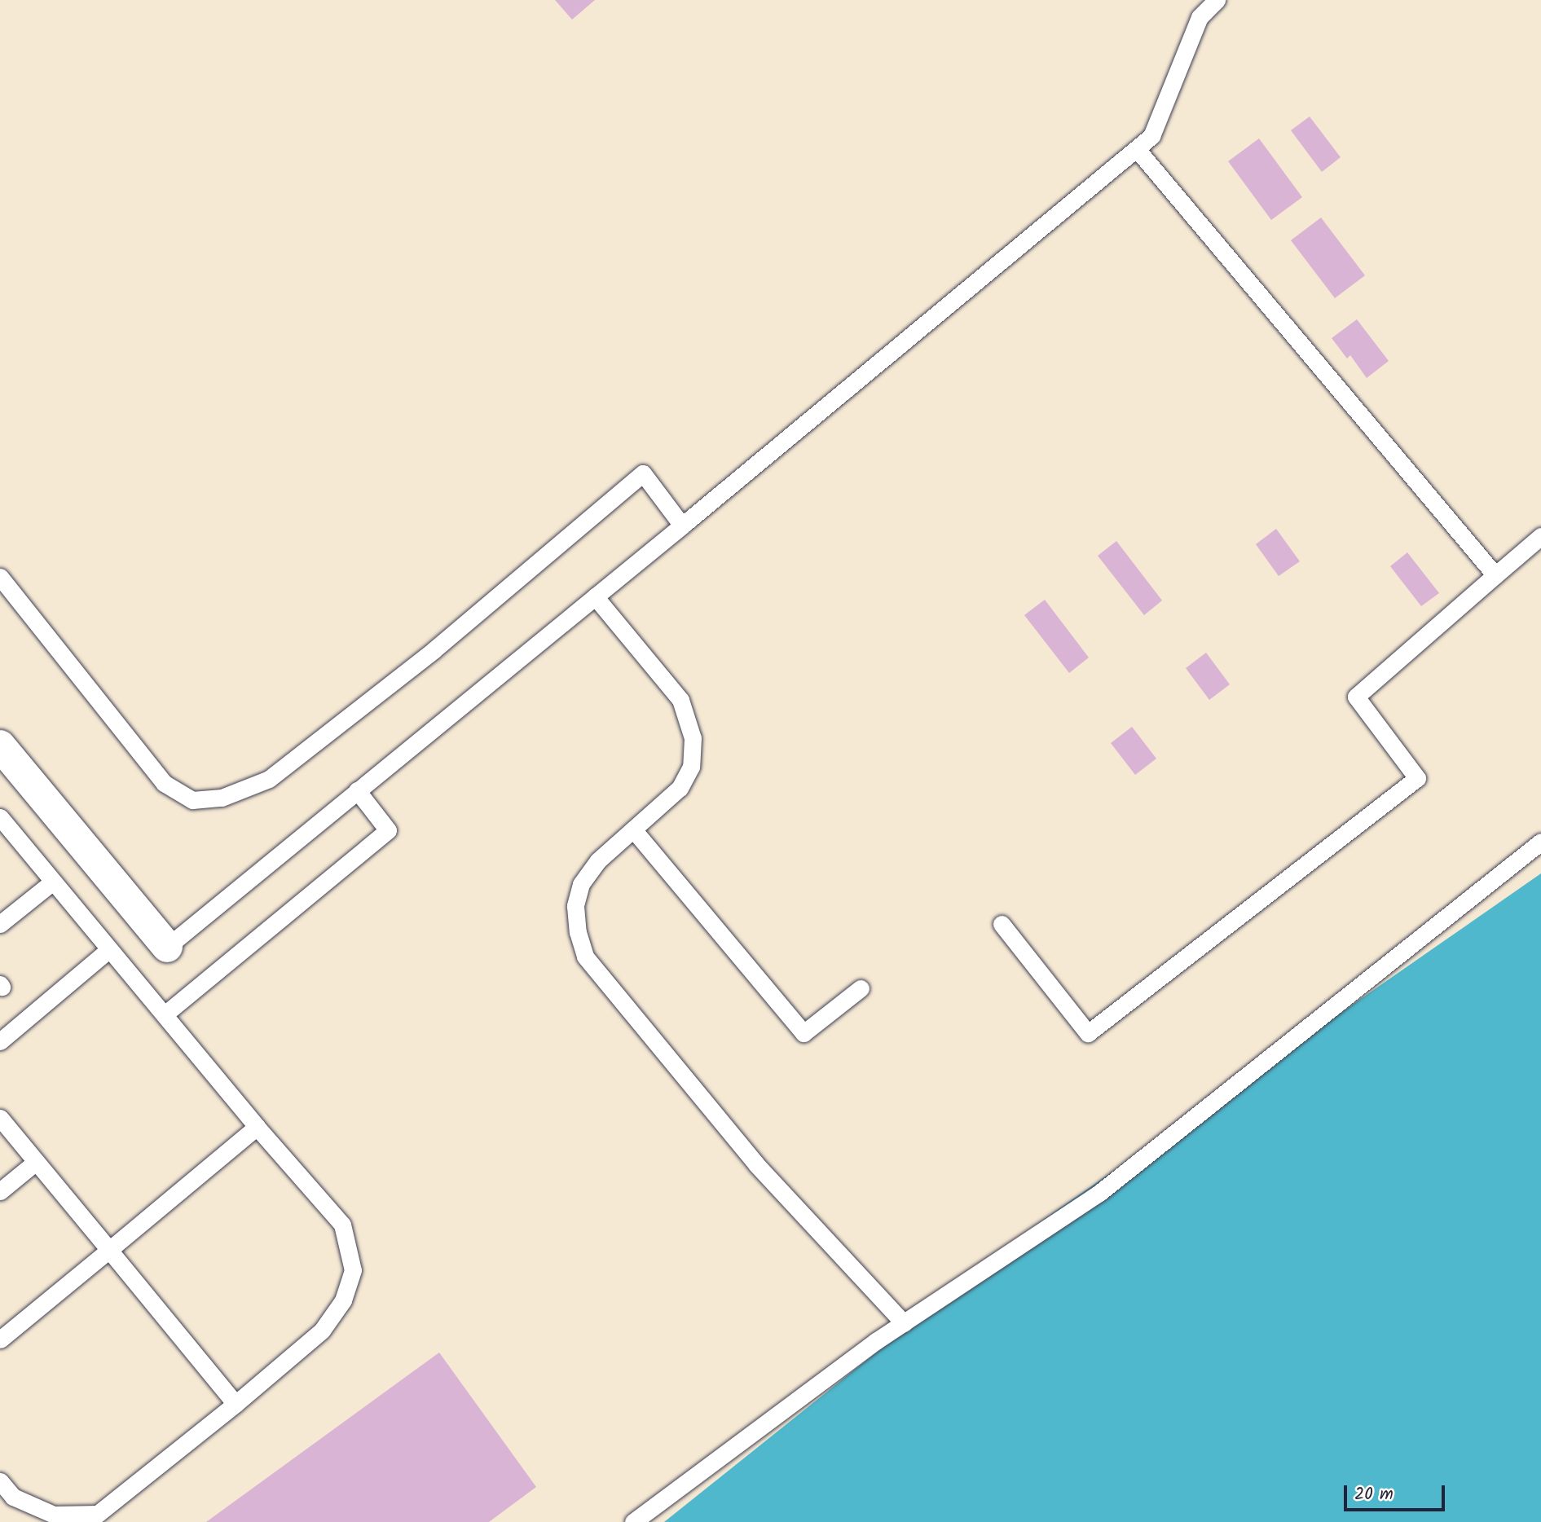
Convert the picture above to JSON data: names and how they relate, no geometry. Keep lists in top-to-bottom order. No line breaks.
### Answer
{"scale_bar":"20 m"}
